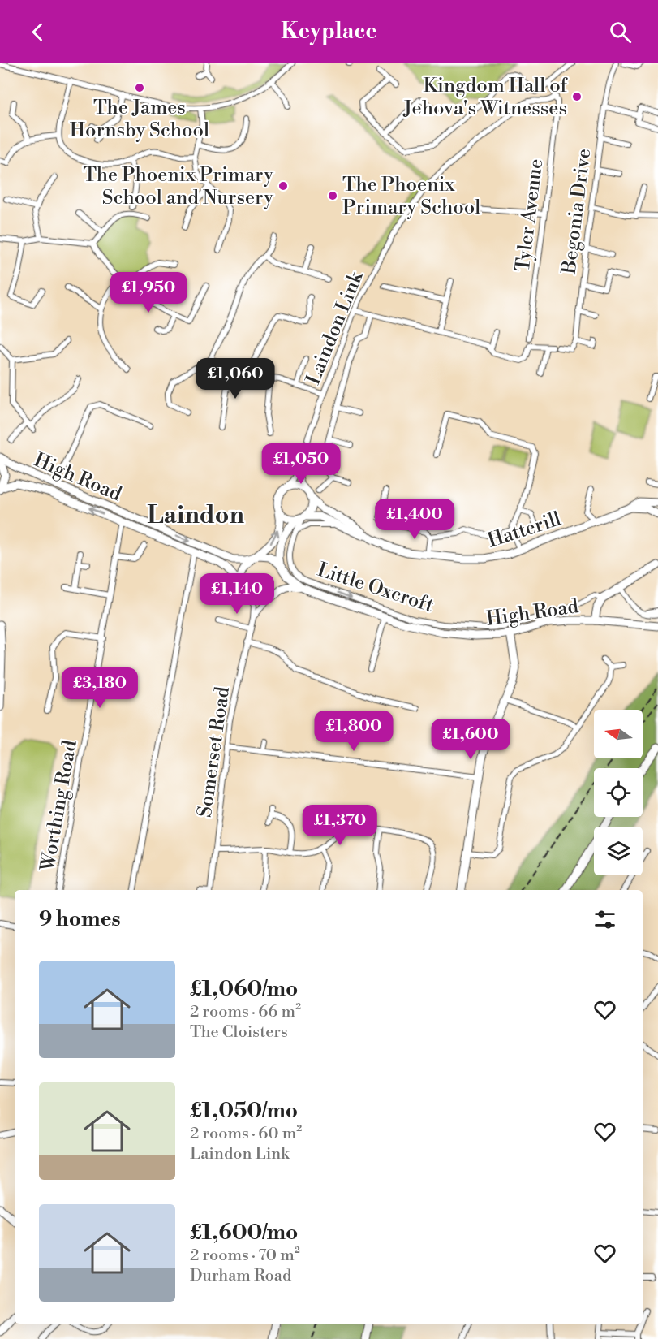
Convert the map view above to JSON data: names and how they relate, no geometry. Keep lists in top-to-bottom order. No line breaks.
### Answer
{"streets":{"street":["Begonia Drive","Tyler Avenue","Laindon Link","High Road","Hatterill","Little Oxcroft","Somerset Road","Worthing Road"]},"crossings":[["Tyler Avenue","Laindon Link"],["Laindon Link","Hatterill"],["Laindon Link","Little Oxcroft"],["High Road","Somerset Road"],["High Road","Worthing Road"],["Hatterill","Little Oxcroft"]],"one_way":["Little Oxcroft"],"districts":["Laindon"],"places":["The James Hornsby School","Kingdom Hall of Jehova's Witnesses","The Phoenix Primary School and Nursery","The Phoenix Primary School"],"north":"left","page":{"header":"Keyplace","price":["£1,950","£1,060","£1,050","£1,400","£1,140","£3,180","£1,800","£1,600","£1,370"],"heading":"9 homes","list":[{"name":"£1,060/mo","note":"2 rooms · 66 m² · The Cloisters"},{"name":"£1,050/mo","note":"2 rooms · 60 m² · Laindon Link"},{"name":"£1,600/mo","note":"2 rooms · 70 m² · Durham Road"}]}}
